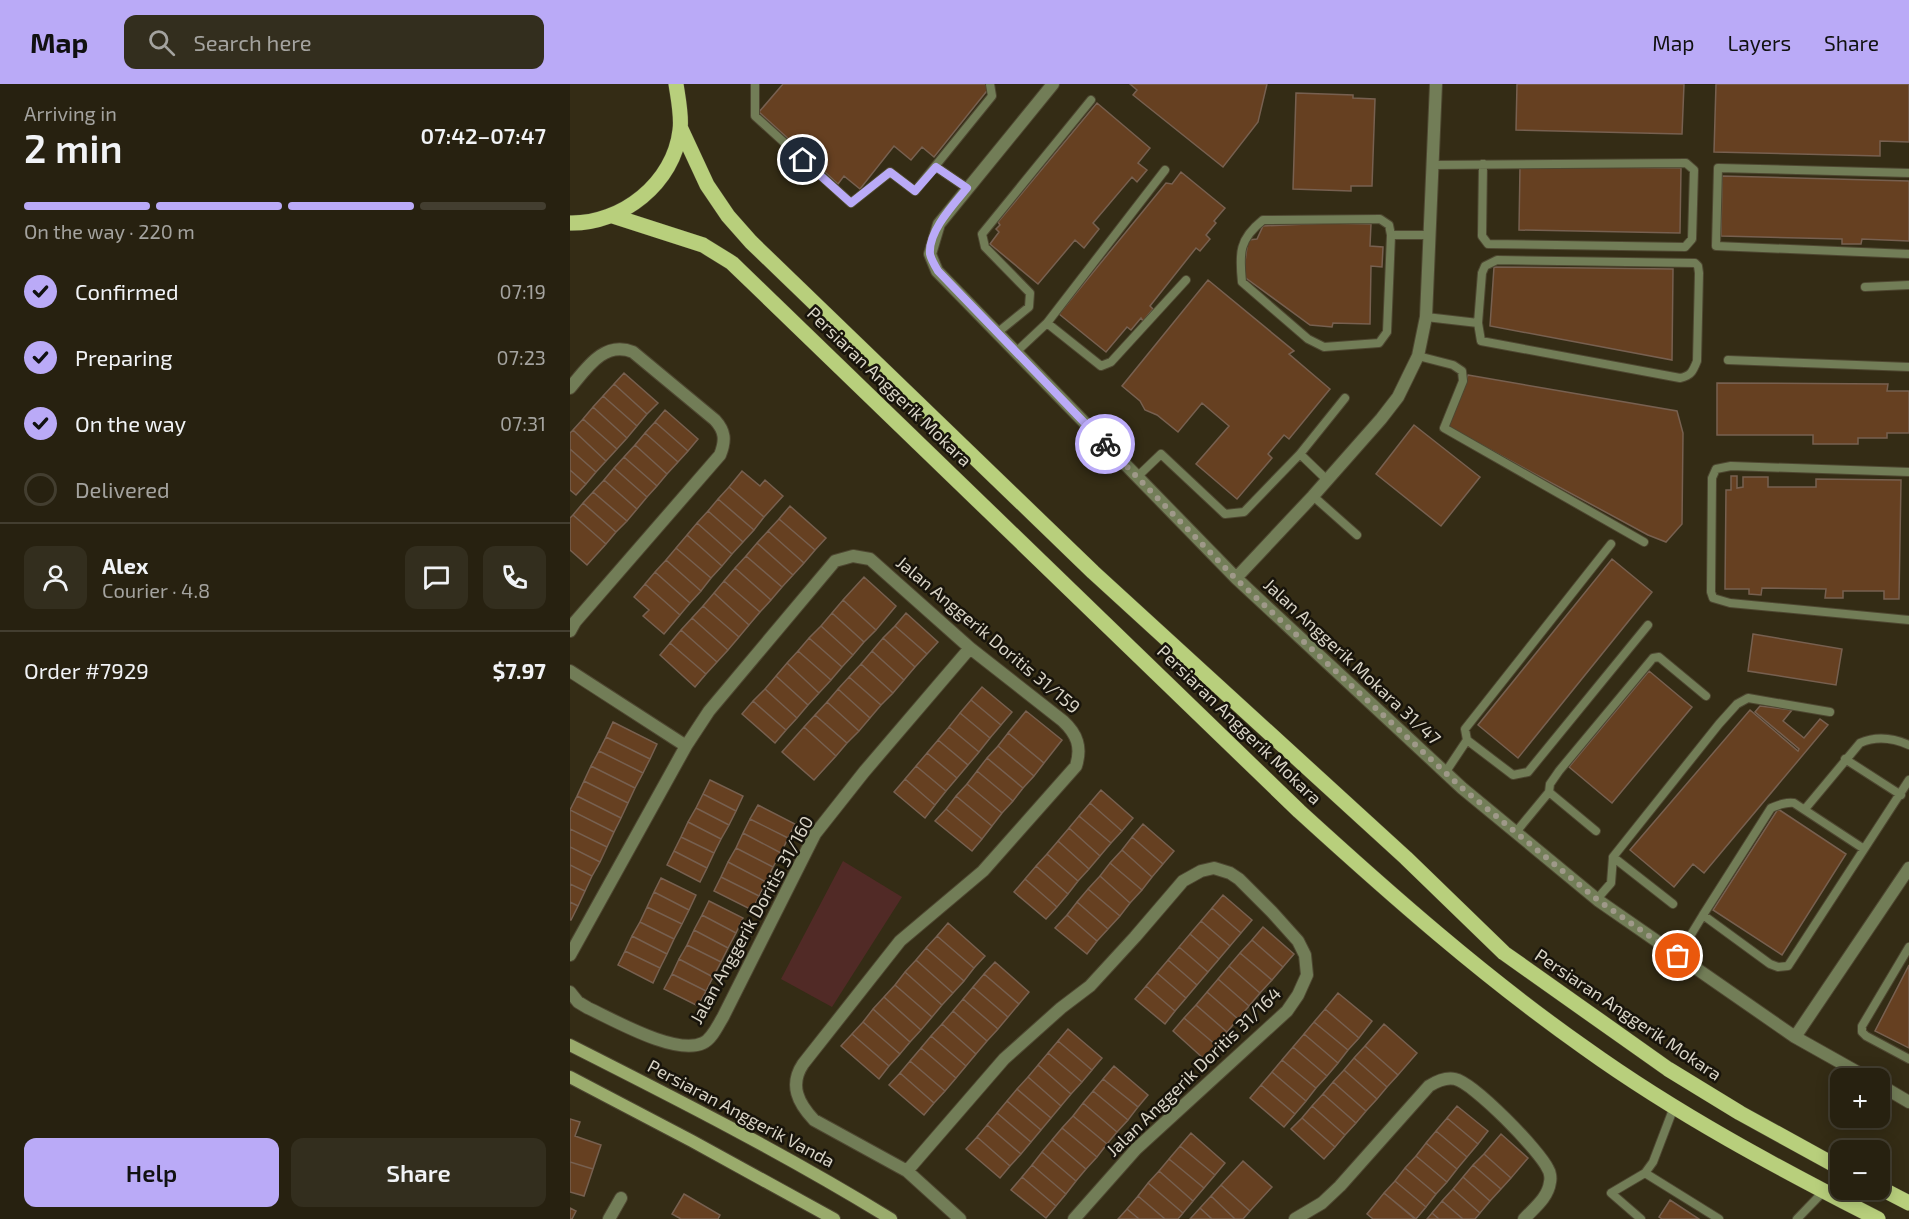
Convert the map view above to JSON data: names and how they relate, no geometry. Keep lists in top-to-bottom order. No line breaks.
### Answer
{"streets":{"main road":["Persiaran Anggerik Mokara"],"street":["Jalan Anggerik Doritis 31/159","Jalan Anggerik Mokara 31/47","Jalan Anggerik Doritis 31/160","Jalan Anggerik Doritis 31/164","Persiaran Anggerik Vanda"]},"crossings":[["Jalan Anggerik Doritis 31/159","Jalan Anggerik Doritis 31/160"],["Jalan Anggerik Doritis 31/159","Jalan Anggerik Doritis 31/164"]],"page":{"header":"Map","search":"Search here","nav":["Map","Layers","Share"],"heading":["2 min","Arriving in","07:42–07:47"],"panel":["Alex","Courier · 4.8","Order #7929","$7.97"],"bar":"On the way · 220 m","list":[["Confirmed","07:19"],["Preparing","07:23"],["On the way","07:31"],"Delivered"],"map_buttons":["+","−"],"buttons":["Help","Share"]}}
